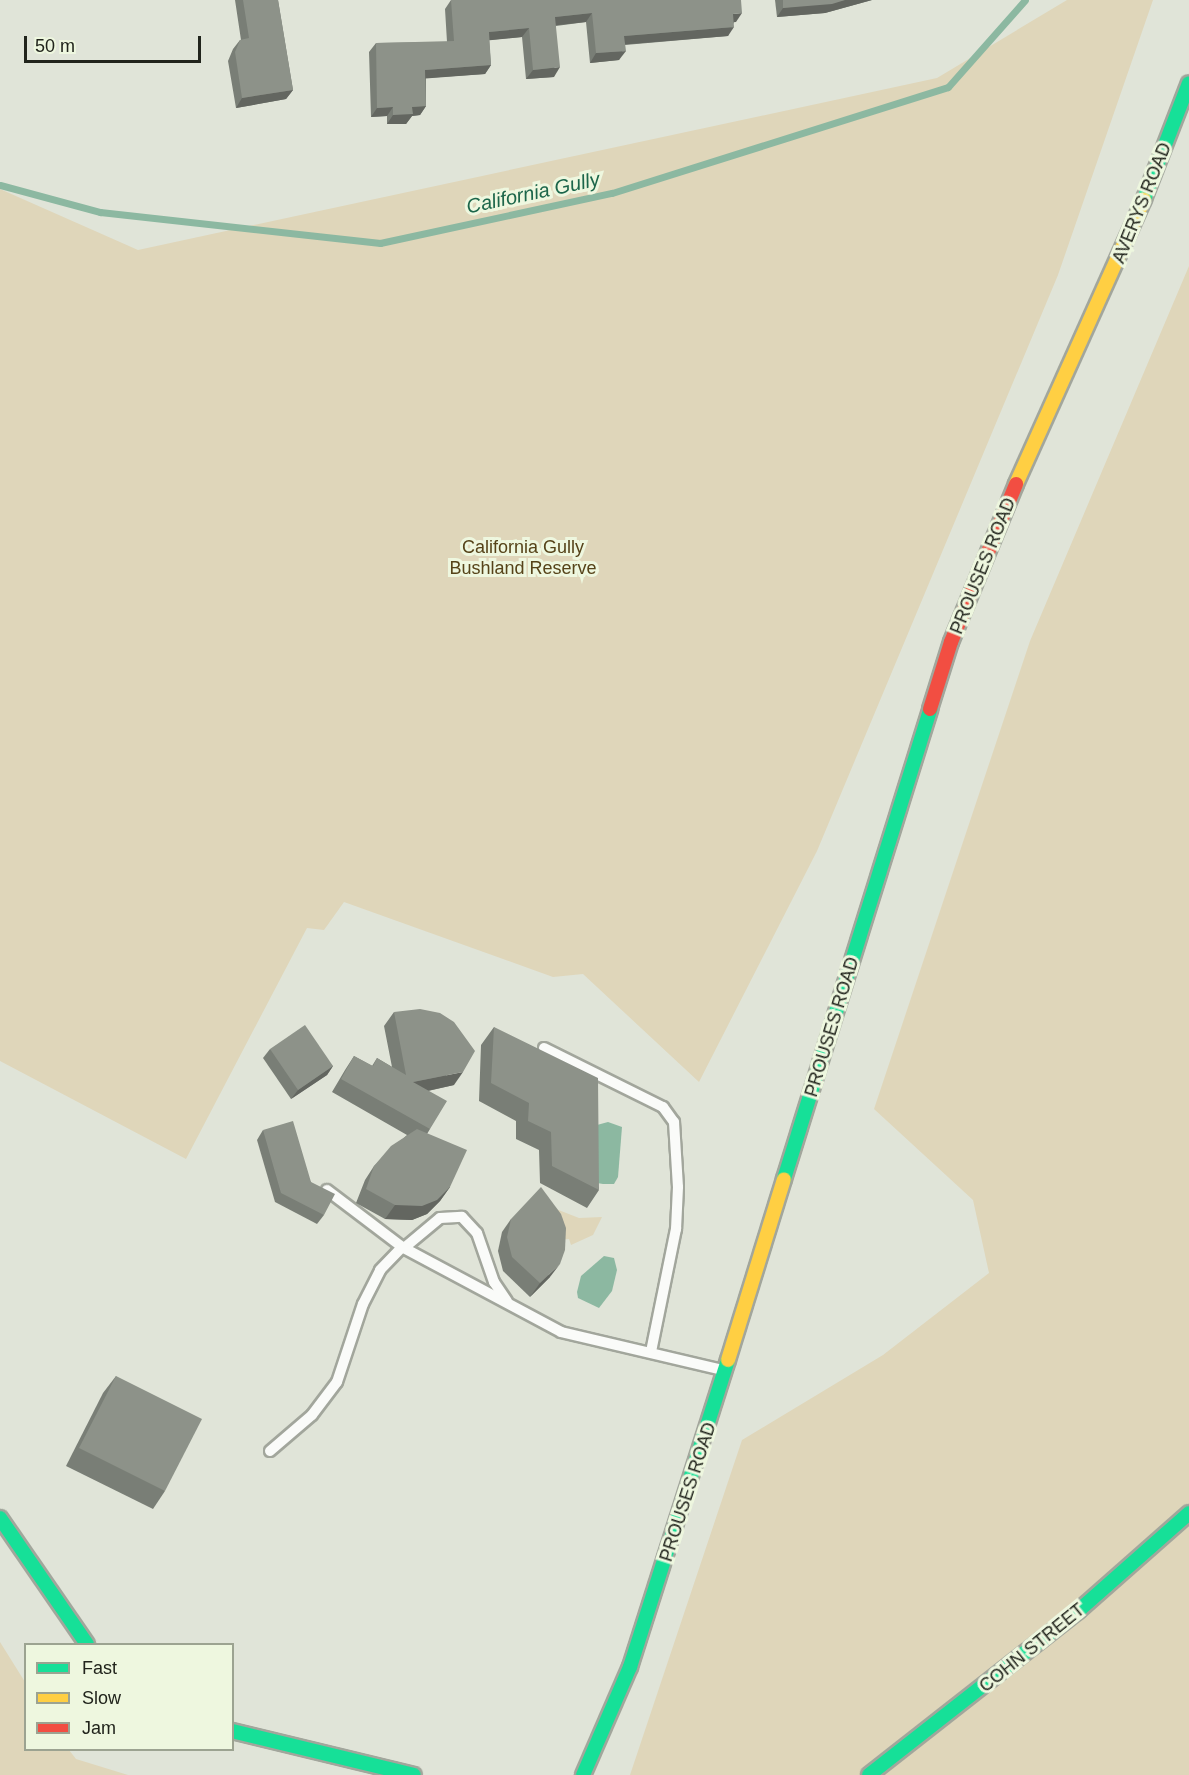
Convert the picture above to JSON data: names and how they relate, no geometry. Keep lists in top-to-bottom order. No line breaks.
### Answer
{"streets":{"street":["AVERYS ROAD","PROUSES ROAD","COHN STREET"]},"crossings":[["AVERYS ROAD","PROUSES ROAD"]],"water":["California Gully"],"parks":["California Gully Bushland Reserve"],"legend":["Fast","Slow","Jam"],"scale_bar":"50 m"}
